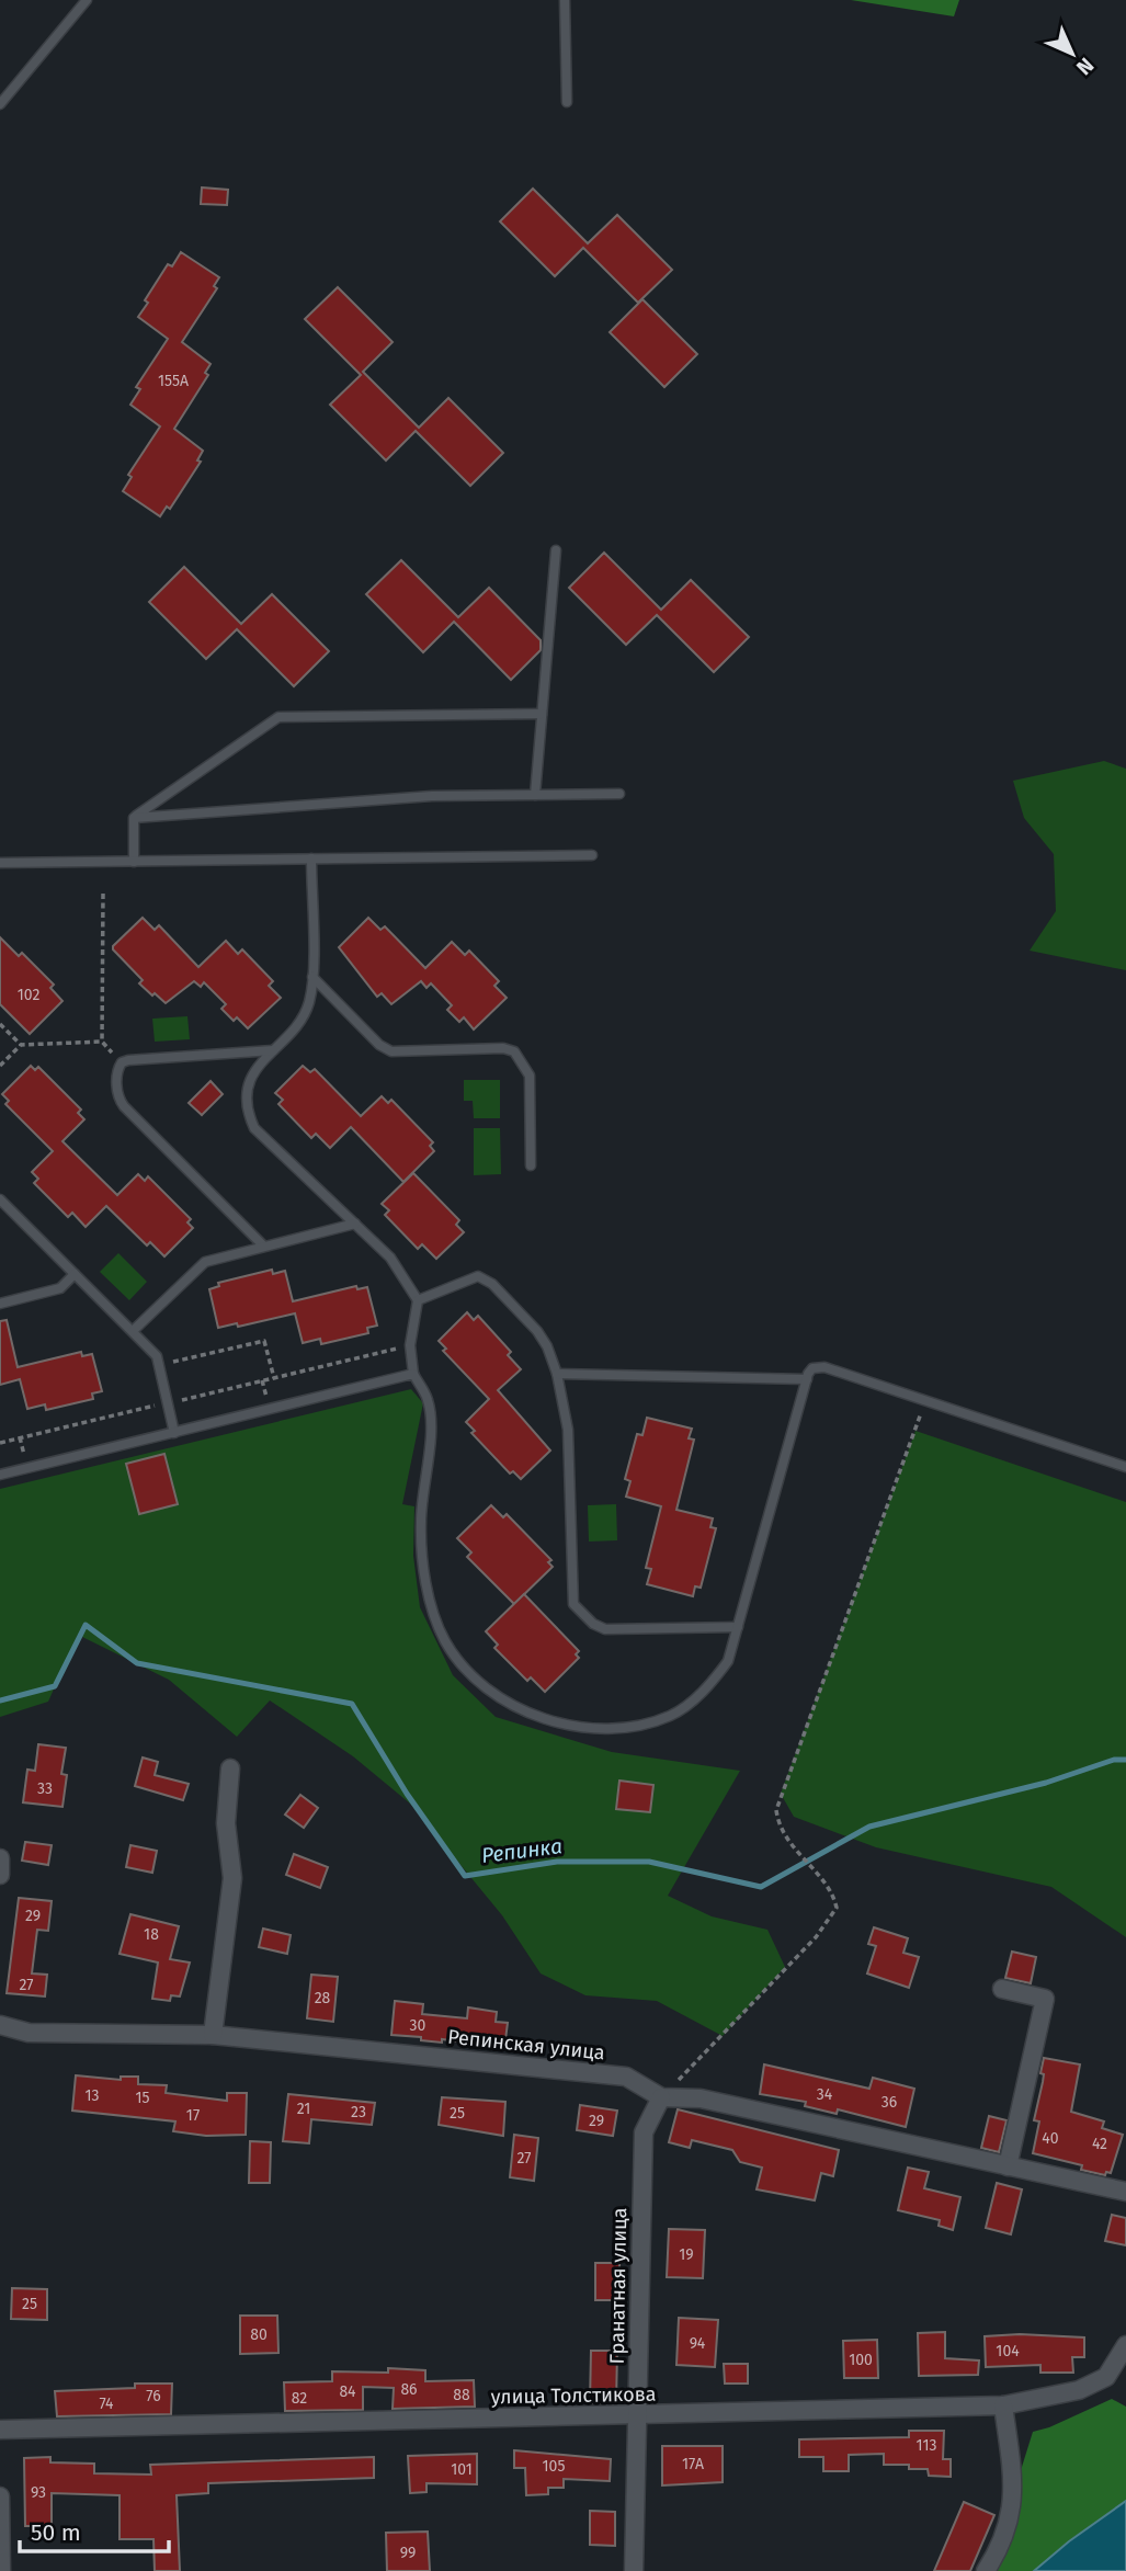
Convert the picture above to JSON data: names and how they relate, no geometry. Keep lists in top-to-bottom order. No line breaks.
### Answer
{"streets":{"street":["Репинская улица","Гранатная улица","улица Толстикова"]},"crossings":[["Репинская улица","Гранатная улица"],["Гранатная улица","улица Толстикова"]],"water":["Репинка"],"house_numbers":["155А","102","33","29","18","27","28","30","34","13","15","36","21","23","25","17","29","40","42","27","19","25","80","94","104","100","86","84","88","76","82","74","113","17А","105","101","93","99"],"scale_bar":"50 m","north":"bottom right"}
